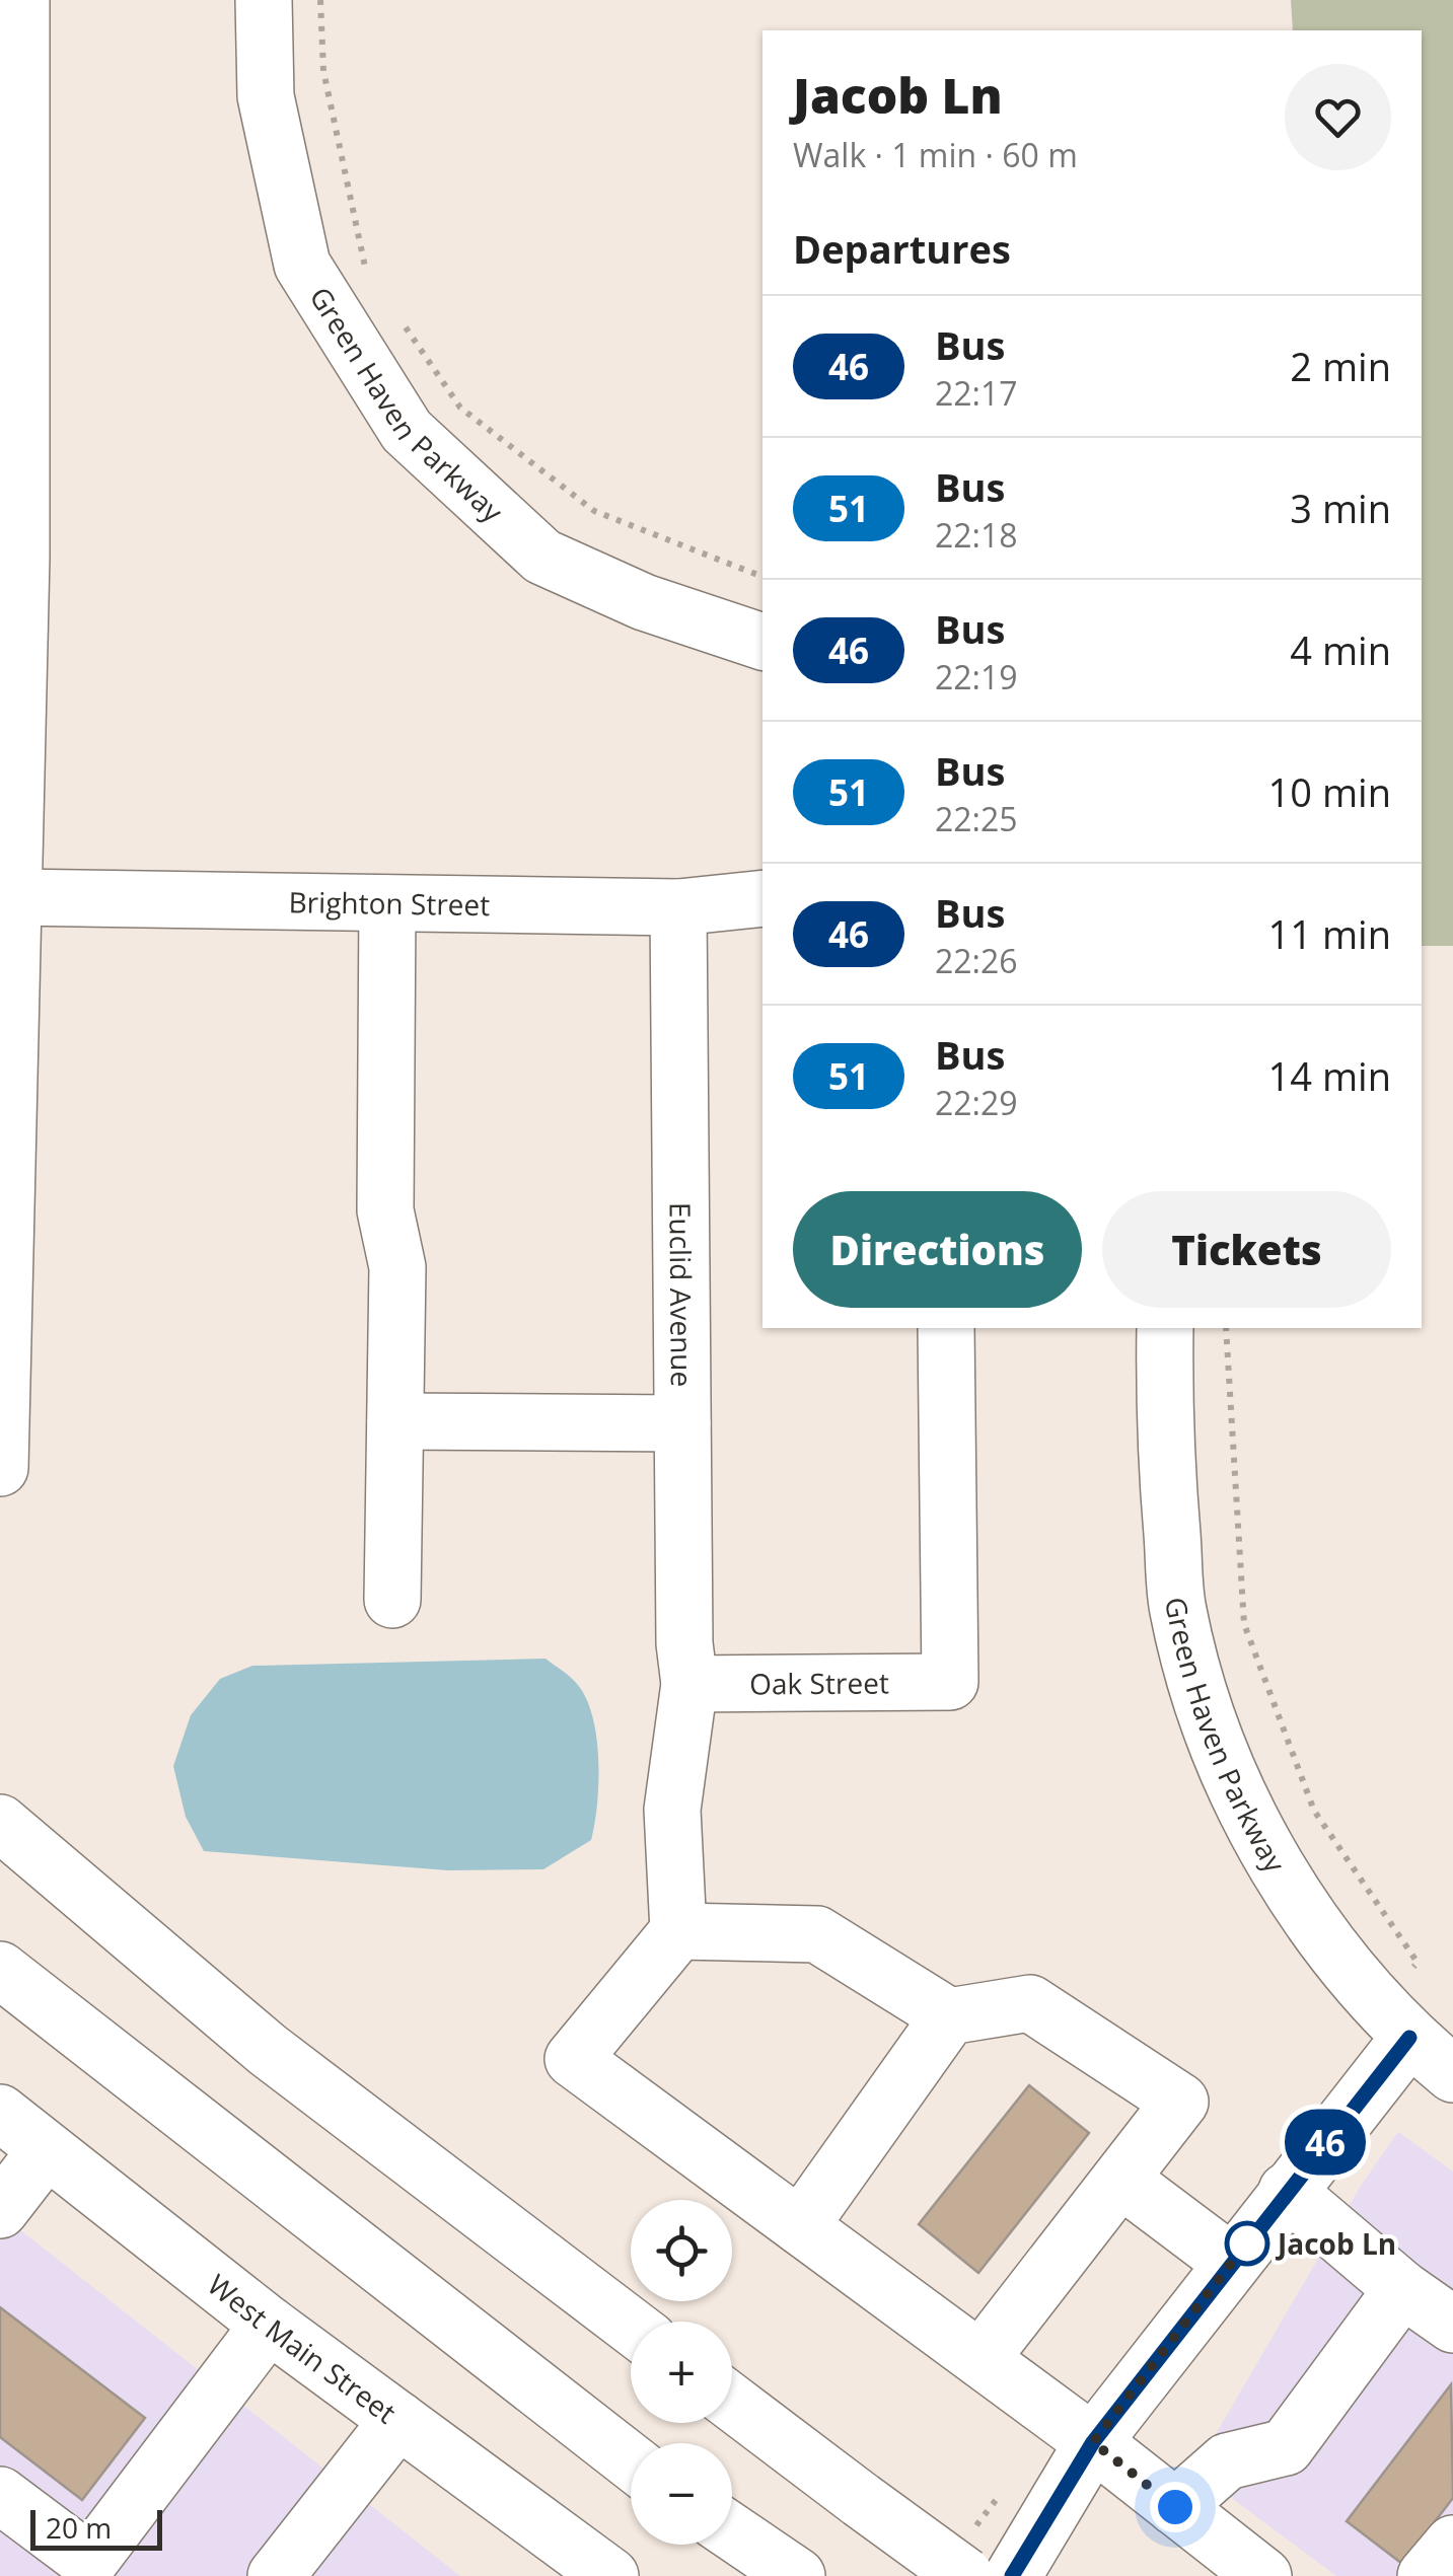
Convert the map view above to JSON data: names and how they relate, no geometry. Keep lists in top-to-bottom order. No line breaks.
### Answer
{"streets":{"main road":["Green Haven Parkway","Brighton Street","Euclid Avenue","Oak Street","West Main Street"]},"crossings":[["Brighton Street","Euclid Avenue"],["Euclid Avenue","Oak Street"]],"places":["Jacob Ln"],"lines":["bus line 46"],"scale_bar":"20 m","page":{"on_map":"46","heading":[["Jacob Ln","Walk · 1 min · 60 m"],"Departures"],"list":[{"mark":"46","name":"Bus","note":"22:17","value":"2 min"},{"mark":"51","name":"Bus","note":"22:18","value":"3 min"},{"mark":"46","name":"Bus","note":"22:19","value":"4 min"},{"mark":"51","name":"Bus","note":"22:25","value":"10 min"},{"mark":"46","name":"Bus","note":"22:26","value":"11 min"},{"mark":"51","name":"Bus","note":"22:29","value":"14 min"}],"buttons":["Directions","Tickets"],"map_buttons":["+","−"],"scale":"20 m"}}
